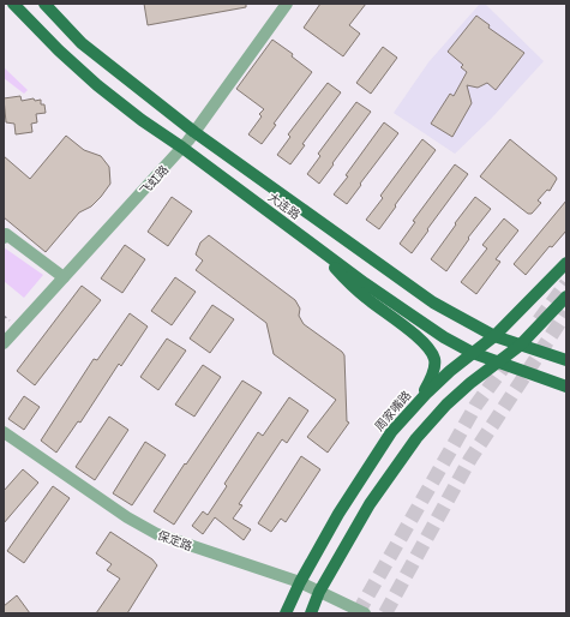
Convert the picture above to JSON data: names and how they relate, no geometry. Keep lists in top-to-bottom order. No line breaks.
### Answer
{"streets":{"main road":["大连路","周家嘴路"],"street":["飞虹路","保定路"]},"crossings":[["飞虹路","大连路"],["大连路","周家嘴路"],["周家嘴路","保定路"]]}
